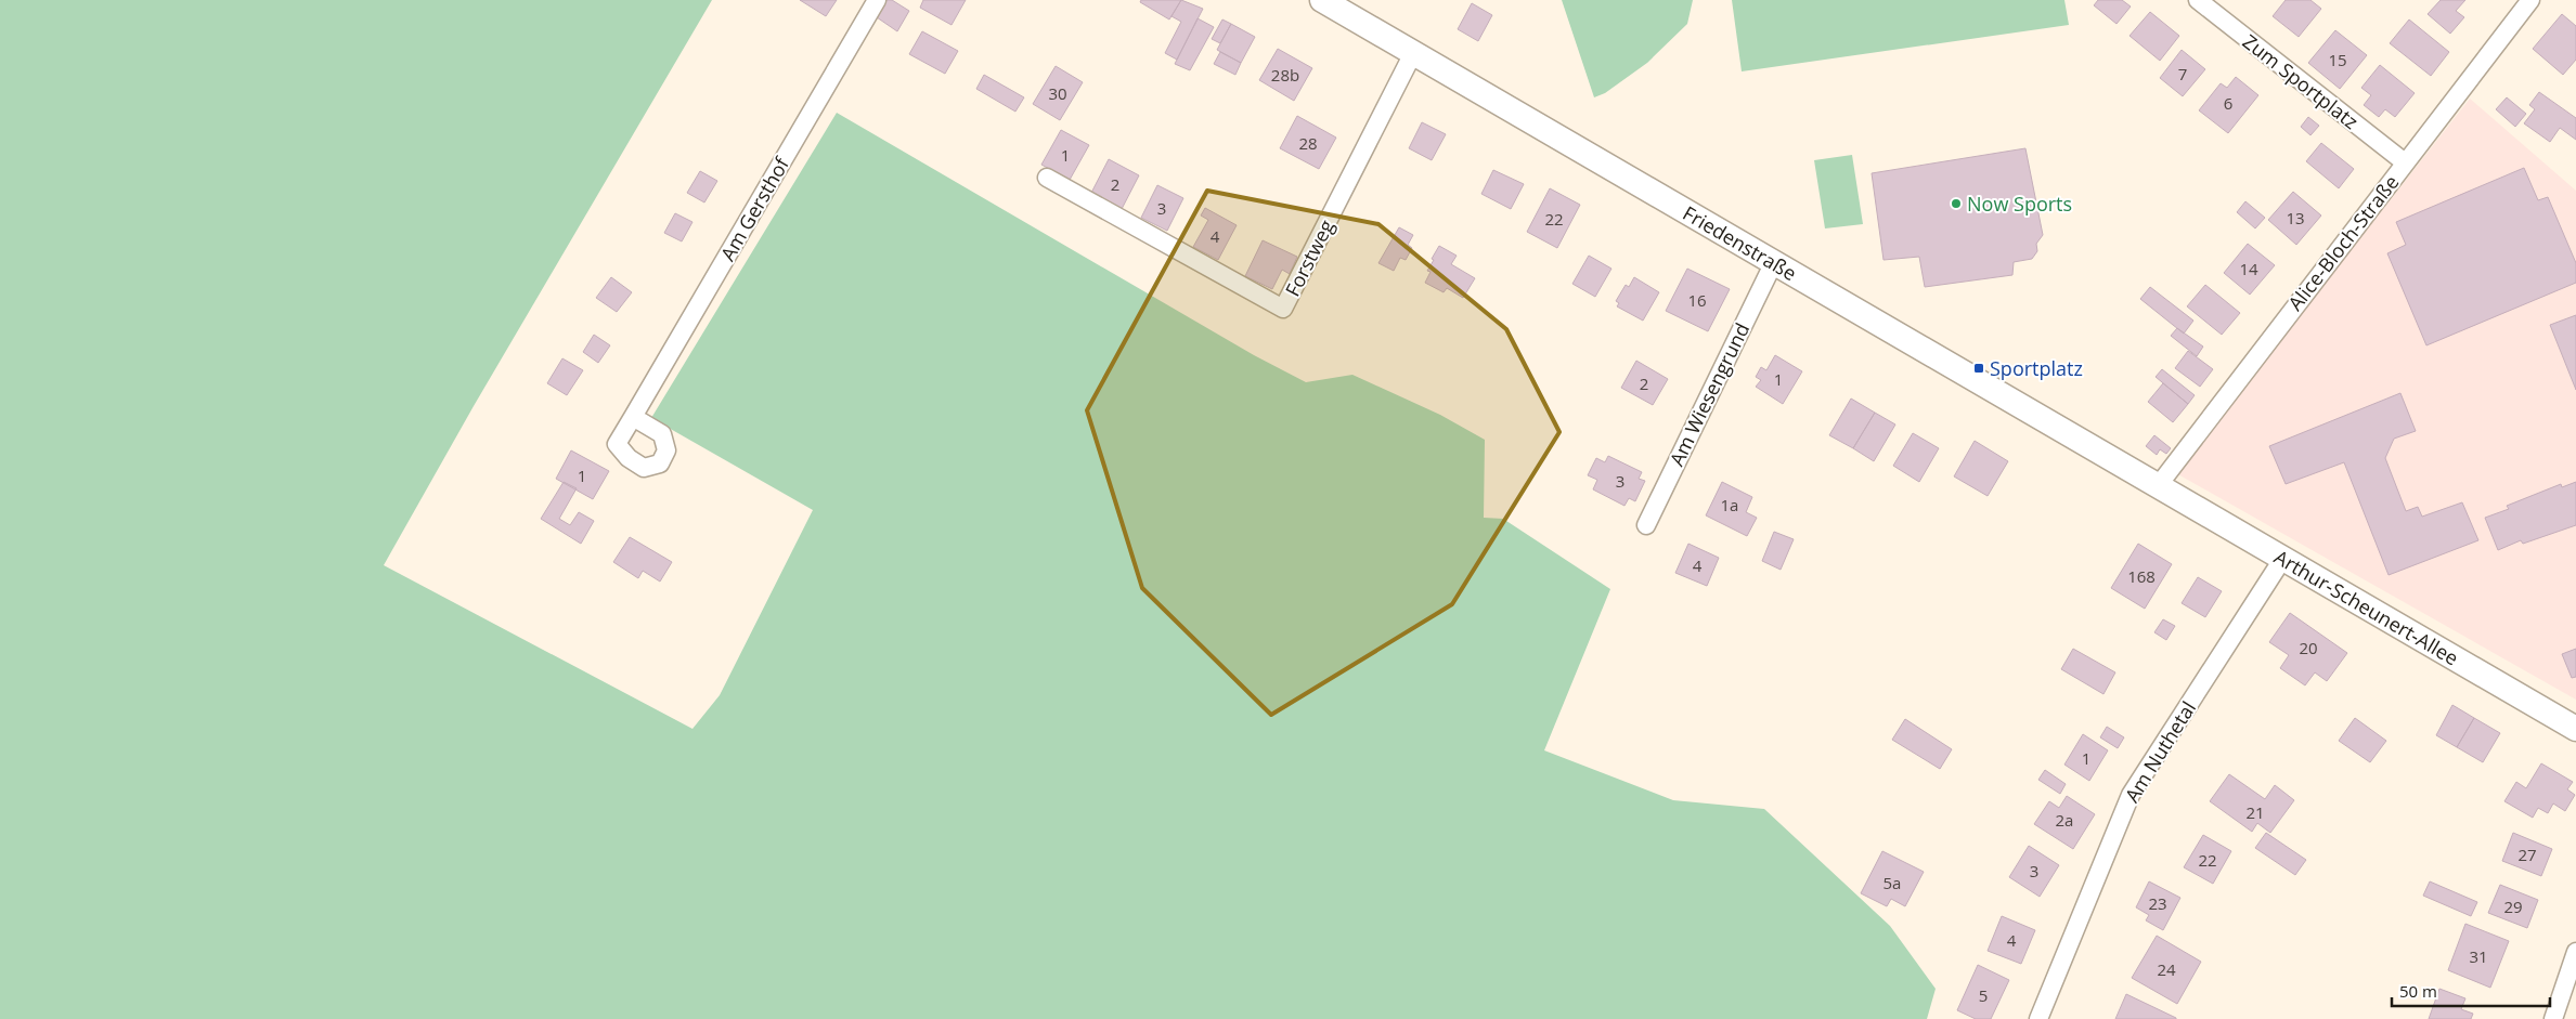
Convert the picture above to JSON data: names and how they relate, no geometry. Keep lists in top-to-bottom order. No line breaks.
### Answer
{"streets":{"main road":["Friedenstraße","Arthur-Scheunert-Allee"],"street":["Zum Sportplatz","Am Gersthof","Alice-Bloch-Straße","Forstweg","Am Wiesengrund","Am Nuthetal"]},"crossings":[["Zum Sportplatz","Alice-Bloch-Straße"],["Alice-Bloch-Straße","Friedenstraße"],["Alice-Bloch-Straße","Arthur-Scheunert-Allee"],["Friedenstraße","Forstweg"],["Friedenstraße","Am Wiesengrund"],["Friedenstraße","Arthur-Scheunert-Allee"],["Arthur-Scheunert-Allee","Am Nuthetal"]],"places":{"other":["Now Sports"],"transit":["Sportplatz"]},"house_numbers":["15","7","28b","30","6","28","1","2","3","13","22","4","14","16","1","2","1","3","1a","4","168","20","1","21","2a","27","22","3","5a","23","29","4","31","24","5"],"scale_bar":"50 m"}
